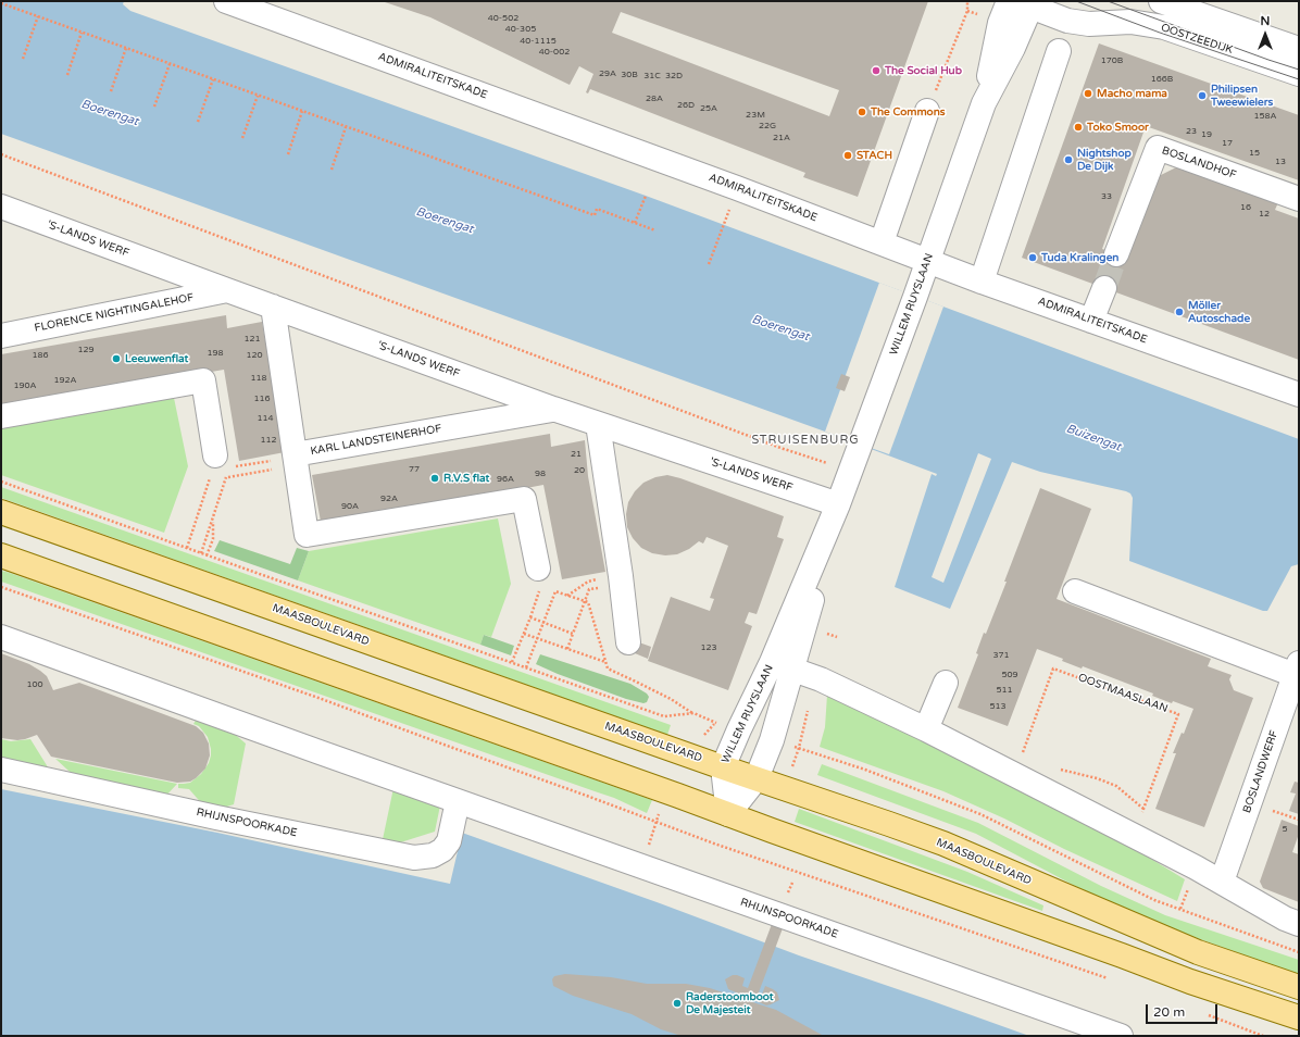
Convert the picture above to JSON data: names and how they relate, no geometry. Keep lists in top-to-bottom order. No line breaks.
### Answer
{"streets":{"main road":["MAASBOULEVARD"],"street":["OOSTZEEDIJK","ADMIRALITEITSKADE","BOSLANDHOF","'S-LANDS WERF","WILLEM RUYSLAAN","FLORENCE NIGHTINGALEHOF","KARL LANDSTEINERHOF","BOSLANDWERF","RHIJNSPOORKADE"],"path":["OOSTMAASLAAN"]},"crossings":[["OOSTZEEDIJK","WILLEM RUYSLAAN"],["ADMIRALITEITSKADE","WILLEM RUYSLAAN"],["'S-LANDS WERF","WILLEM RUYSLAAN"],["'S-LANDS WERF","FLORENCE NIGHTINGALEHOF"],["'S-LANDS WERF","KARL LANDSTEINERHOF"],["WILLEM RUYSLAAN","MAASBOULEVARD"]],"districts":["STRUISENBURG"],"water":["Boerengat","Buizengat"],"places":["The Social Hub","Macho mama","Philipsen Tweewielers","The Commons","Toko Smoor","STACH","Nightshop De Dijk","Tuda Kralingen","Möller Autoschade","Leeuwenflat","R.V.S flat","Raderstoomboot De Majesteit"],"house_numbers":["40-502","40-305","40-1115","40-002","170B","29A","30B","31C","32D","166B","28A","26D","25A","23M","158A","22G","23","19","21A","17","15","13","33","16","12","121","129","198","186","120","118","192A","190A","116","114","112","21","77","20","98","96A","92A","90A","123","371","509","100","511","513","5"],"scale_bar":"20 m","north":"top"}
